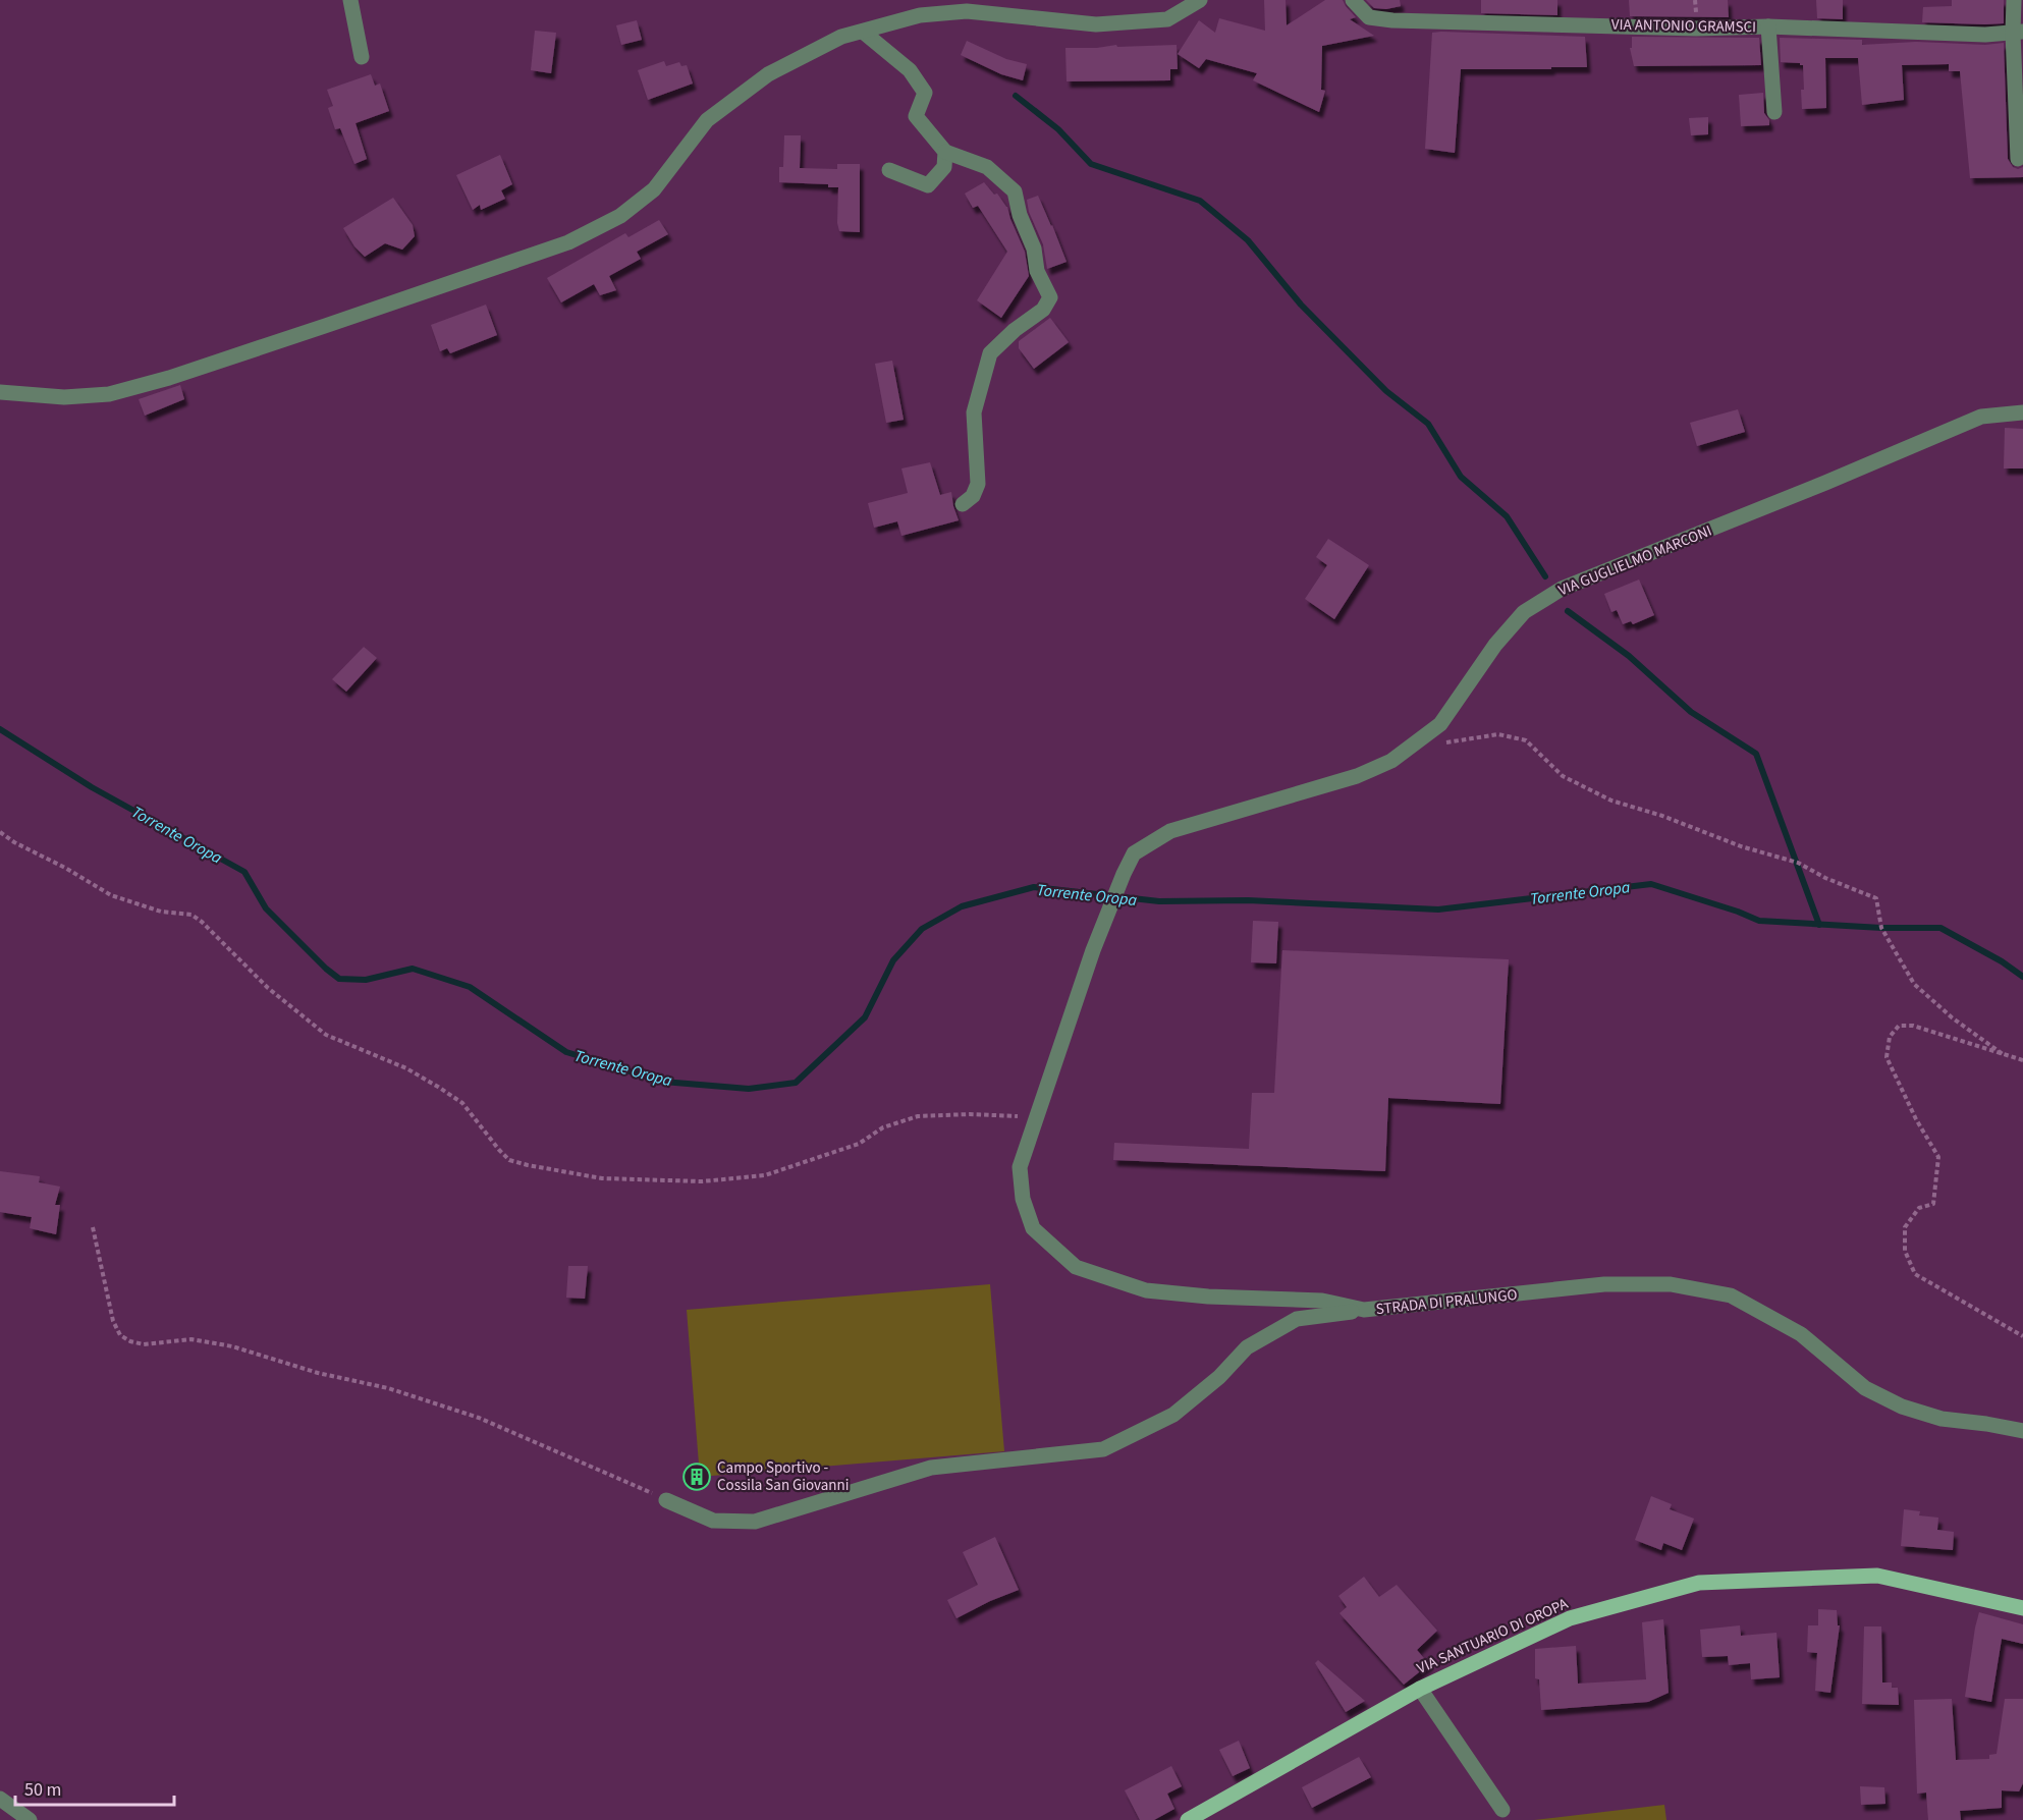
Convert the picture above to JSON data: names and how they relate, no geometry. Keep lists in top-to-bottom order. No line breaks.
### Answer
{"streets":{"main road":["VIA SANTUARIO DI OROPA"],"street":["VIA ANTONIO GRAMSCI","VIA GUGLIELMO MARCONI","STRADA DI PRALUNGO"]},"crossings":[["VIA GUGLIELMO MARCONI","STRADA DI PRALUNGO"]],"water":["Torrente Oropa"],"places":{"building":["Campo Sportivo - Cossila San Giovanni"]},"scale_bar":"50 m"}
